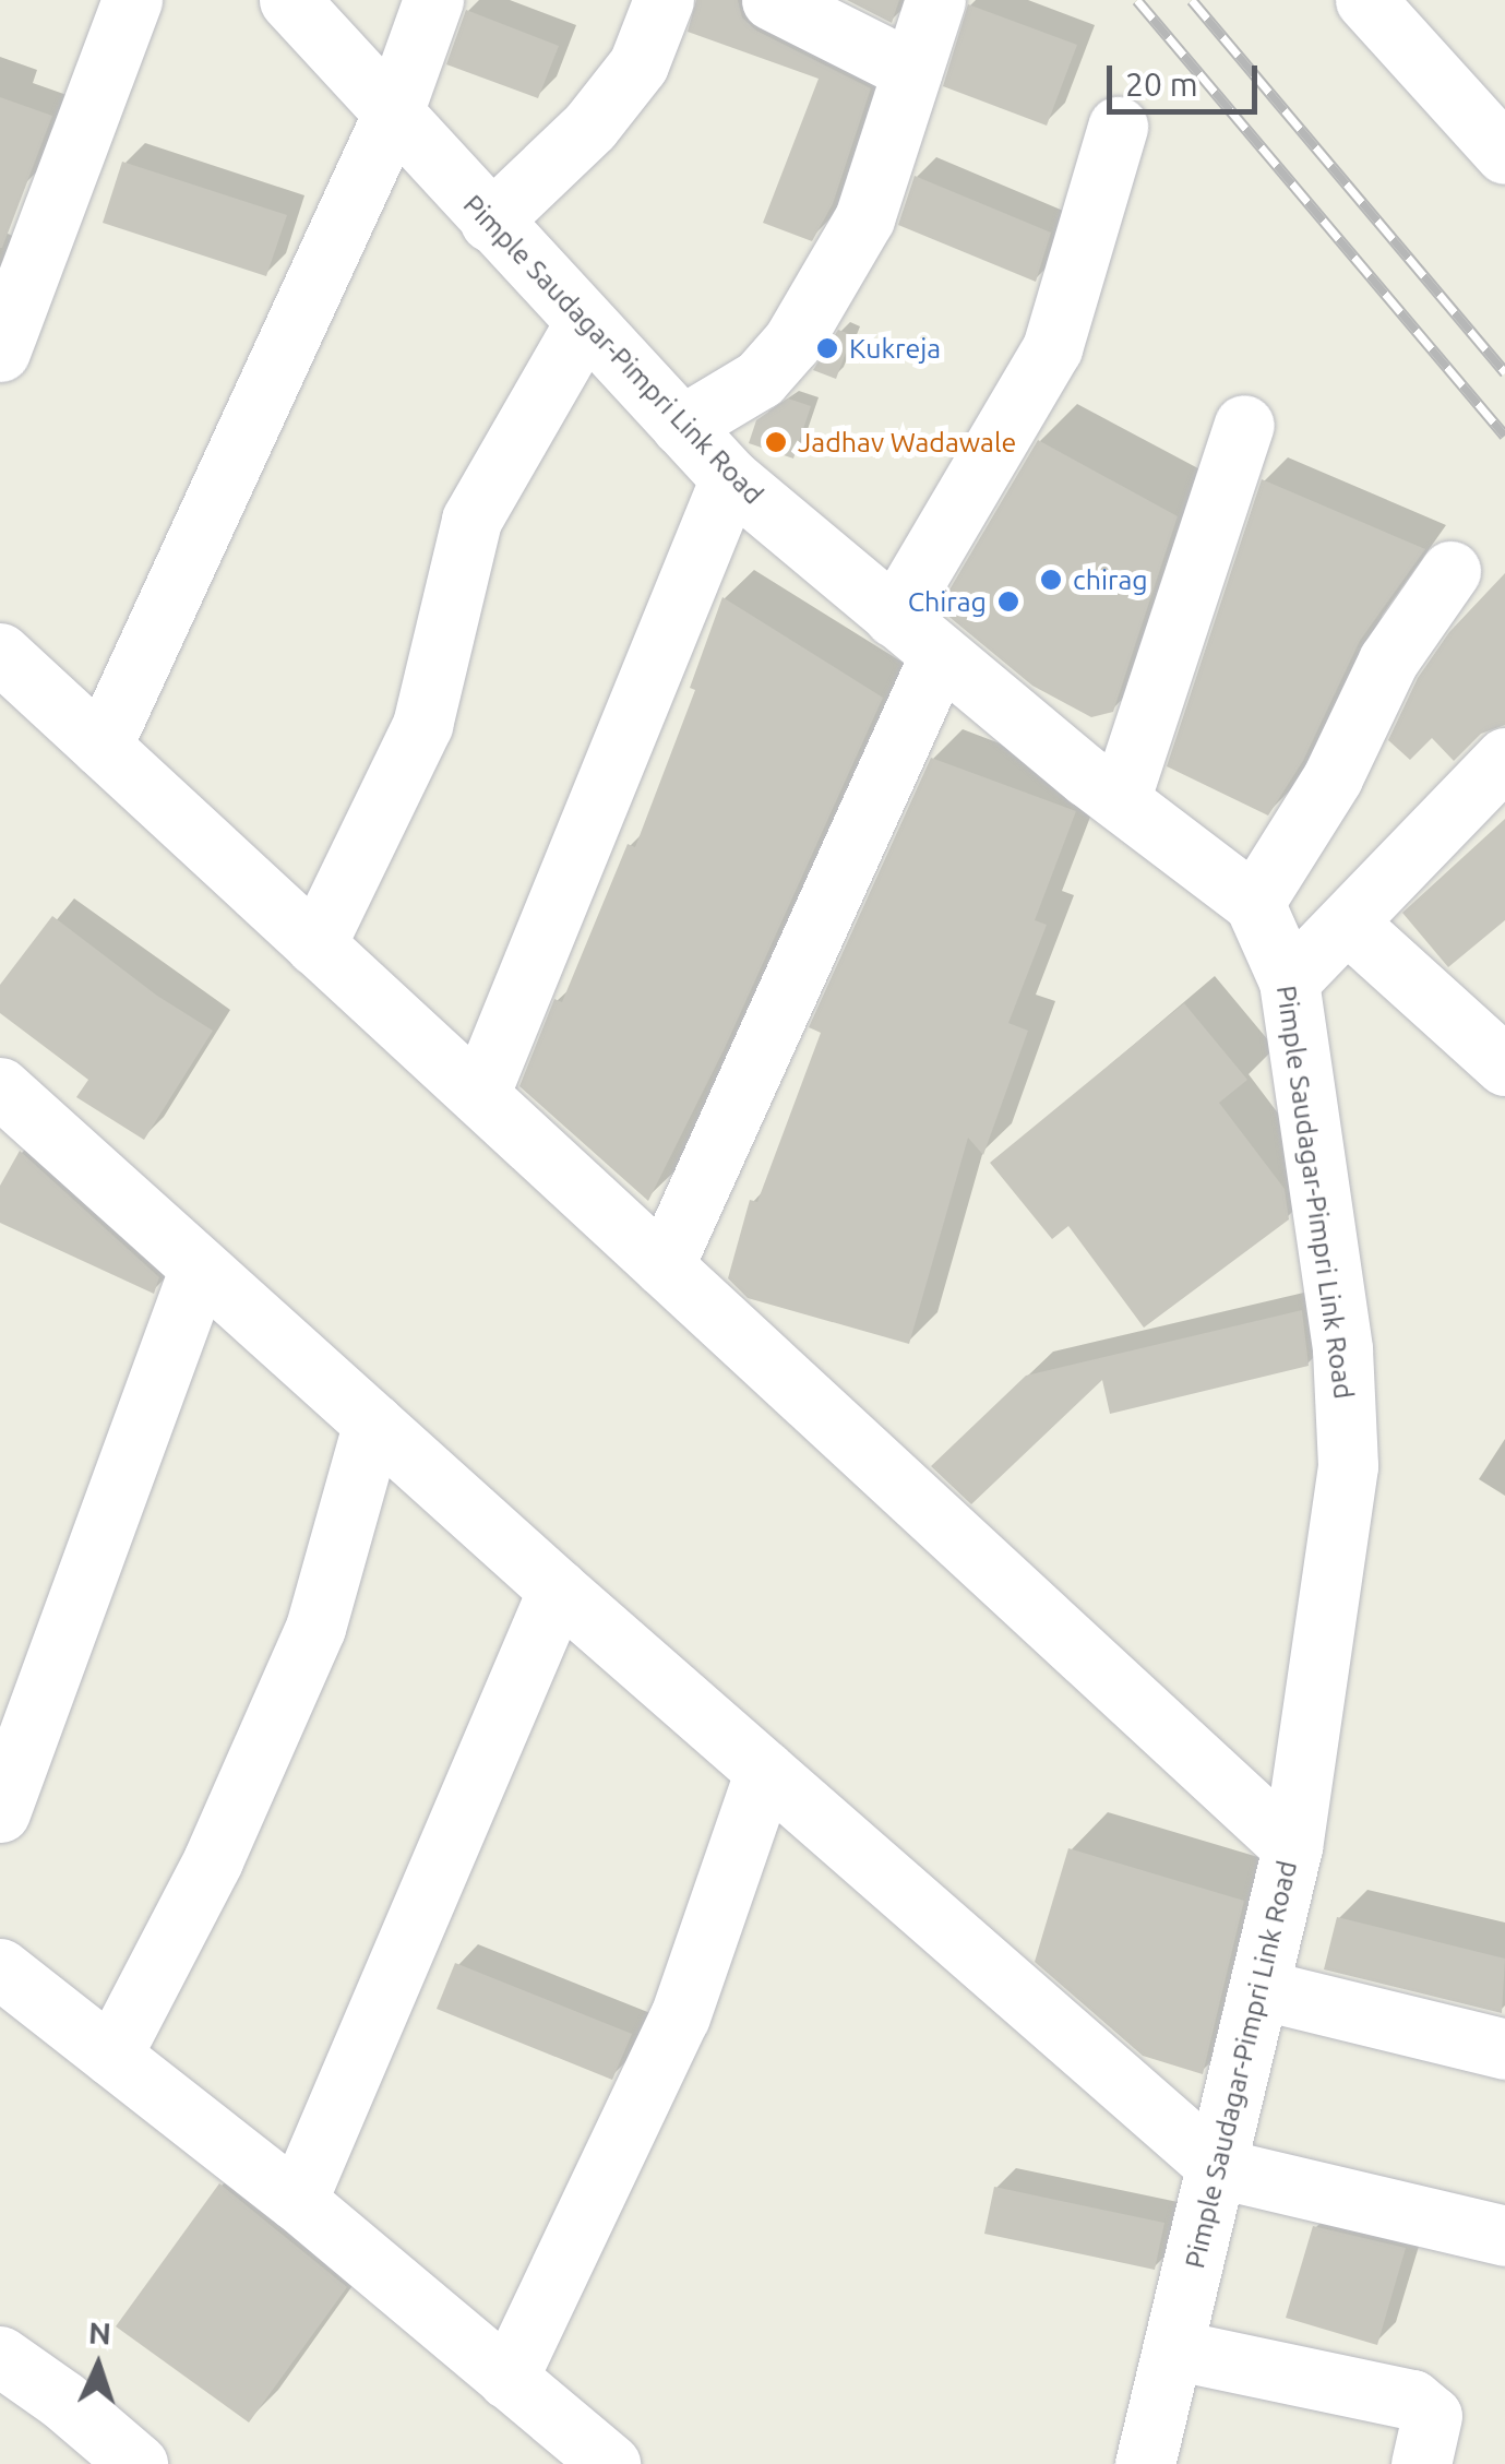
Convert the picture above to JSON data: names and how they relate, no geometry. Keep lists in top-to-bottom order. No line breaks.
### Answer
{"streets":{"street":["Pimple Saudagar-Pimpri Link Road"]},"places":["Kukreja","Jadhav Wadawale","chirag","Chirag"],"scale_bar":"20 m","north":"top"}
